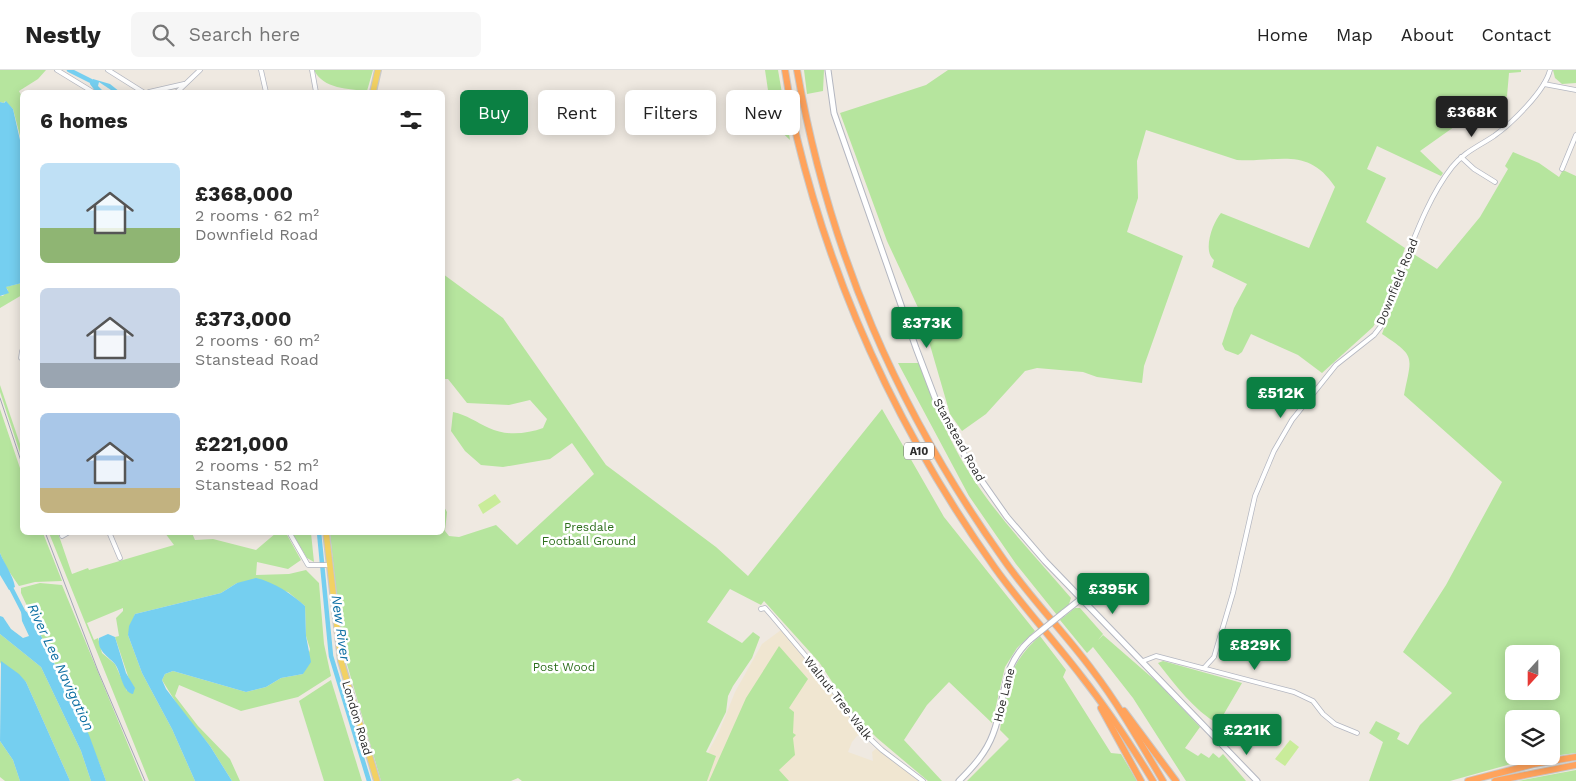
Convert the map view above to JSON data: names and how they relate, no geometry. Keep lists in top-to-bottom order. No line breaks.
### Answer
{"streets":{"highway":["A10"],"main road":["Stanstead Road","Hoe Lane","London Road"],"street":["Downfield Road","Walnut Tree Walk"]},"crossings":[["Stanstead Road","Hoe Lane"]],"water":["New River","River Lee Navigation"],"parks":["Presdale Football Ground","Post Wood"],"north":"bottom","page":{"header":"Nestly","search":"Search here","nav":["Home","Map","About","Contact"],"chip":["Buy","Rent","Filters","New"],"heading":"6 homes","price":["£368K","£373K","£512K","£395K","£829K","£221K"],"list":[{"name":"£368,000","note":"2 rooms · 62 m² · Downfield Road"},{"name":"£373,000","note":"2 rooms · 60 m² · Stanstead Road"},{"name":"£221,000","note":"2 rooms · 52 m² · Stanstead Road"}]}}
